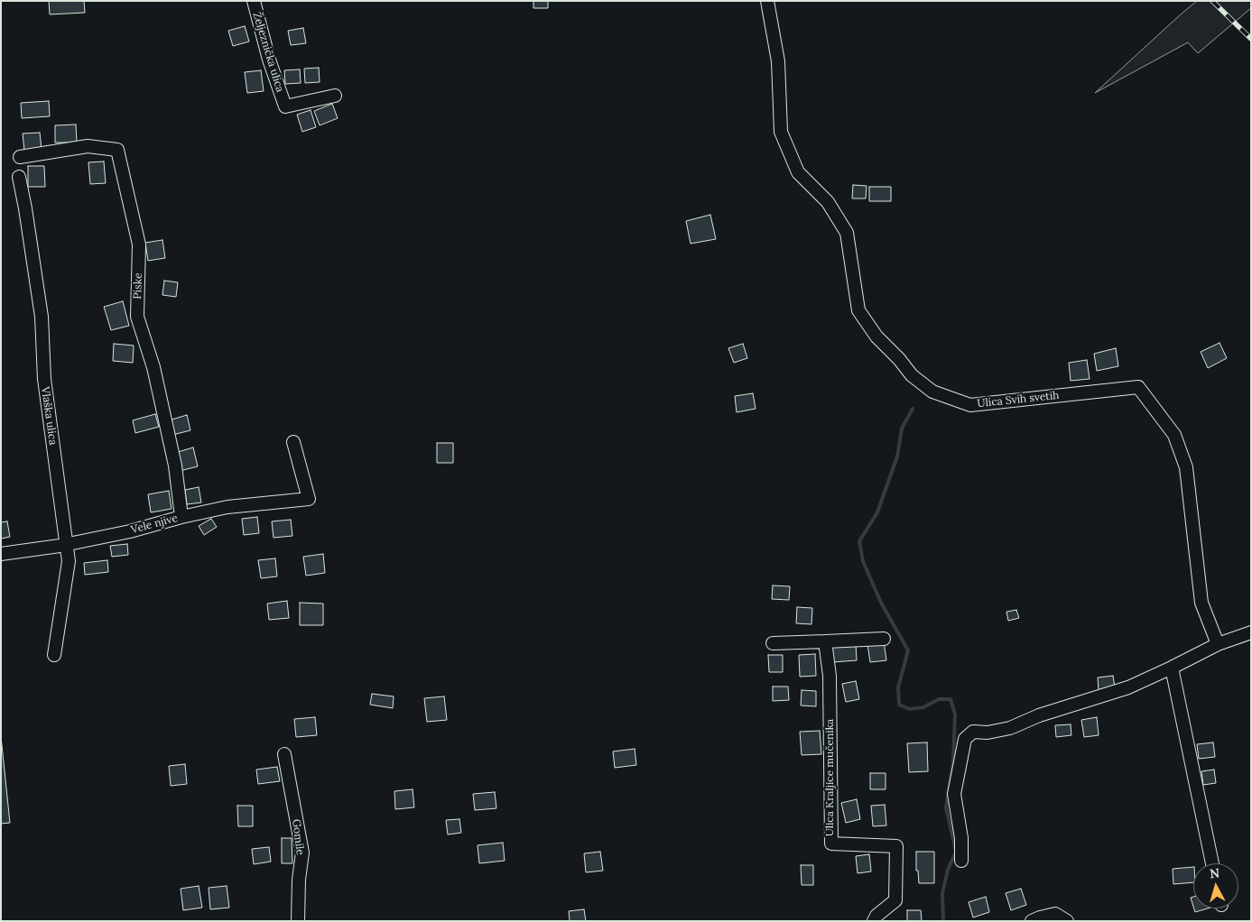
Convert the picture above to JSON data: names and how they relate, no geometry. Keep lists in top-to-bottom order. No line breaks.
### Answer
{"streets":{"street":["Željeznička ulica","Piske","Ulica Svih svetih","Vlaška ulica","Vele njive","Ulica Kraljice mučenika","Gomile"]},"crossings":[["Piske","Vele njive"],["Vlaška ulica","Vele njive"]],"north":"top"}
